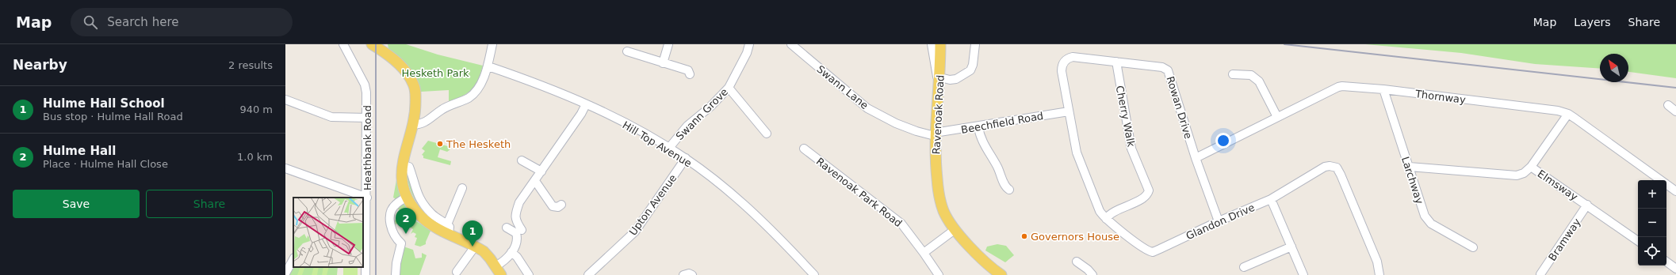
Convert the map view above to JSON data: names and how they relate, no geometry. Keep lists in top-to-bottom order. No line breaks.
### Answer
{"streets":{"main road":["Ravenoak Road"],"street":["Swann Lane","Thornway","Rowan Drive","Swann Grove","Cherry Walk","Beechfield Road","Hill Top Avenue","Heathbank Road","Larchway","Elmsway","Ravenoak Park Road","Upton Avenue","Glandon Drive","Bramway"]},"crossings":[["Swann Lane","Ravenoak Road"],["Swann Lane","Beechfield Road"],["Thornway","Rowan Drive"],["Thornway","Larchway"],["Rowan Drive","Cherry Walk"],["Rowan Drive","Beechfield Road"],["Rowan Drive","Glandon Drive"],["Swann Grove","Hill Top Avenue"],["Ravenoak Road","Beechfield Road"],["Cherry Walk","Glandon Drive"],["Beechfield Road","Glandon Drive"],["Hill Top Avenue","Upton Avenue"],["Larchway","Elmsway"],["Elmsway","Bramway"]],"parks":["Hesketh Park"],"places":["The Hesketh","Governors House"],"north":"top left","page":{"header":"Map","search":"Search here","nav":["Map","Layers","Share"],"heading":["Nearby","2 results"],"list":[{"mark":"1","name":"Hulme Hall School","note":"Bus stop · Hulme Hall Road","value":"940 m"},{"mark":"2","name":"Hulme Hall","note":"Place · Hulme Hall Close","value":"1.0 km"}],"buttons":["Save","Share"],"map_buttons":["+","−"],"pins":["2","1"]}}
